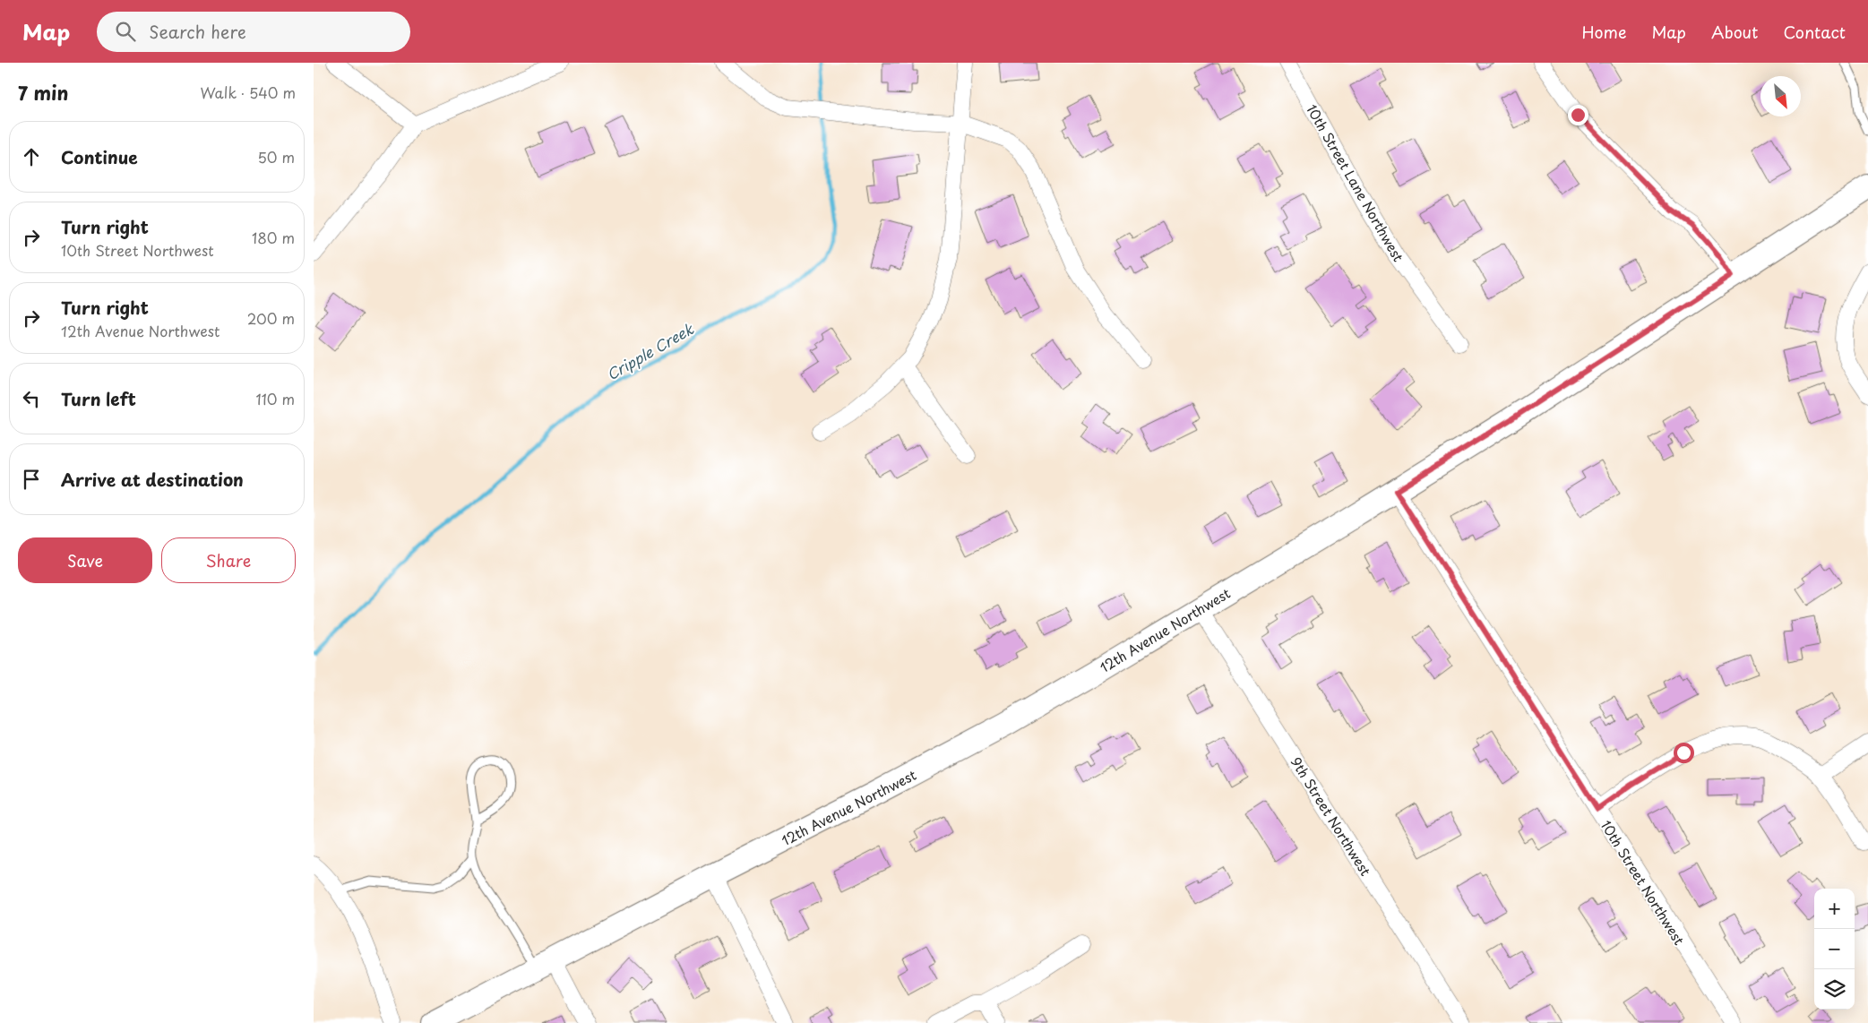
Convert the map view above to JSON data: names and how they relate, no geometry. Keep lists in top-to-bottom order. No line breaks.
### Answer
{"streets":{"main road":["12th Avenue Northwest"],"street":["10th Street Lane Northwest","9th Street Northwest","10th Street Northwest"]},"crossings":[["12th Avenue Northwest","9th Street Northwest"],["12th Avenue Northwest","10th Street Northwest"]],"water":["Cripple Creek"],"north":"bottom right","page":{"header":"Map","search":"Search here","nav":["Home","Map","About","Contact"],"heading":["7 min","Walk · 540 m"],"list":[["Continue","50 m"],["Turn right","10th Street Northwest","180 m"],["Turn right","12th Avenue Northwest","200 m"],["Turn left","110 m"],"Arrive at destination"],"buttons":["Save","Share"],"map_buttons":["+","−"]}}
